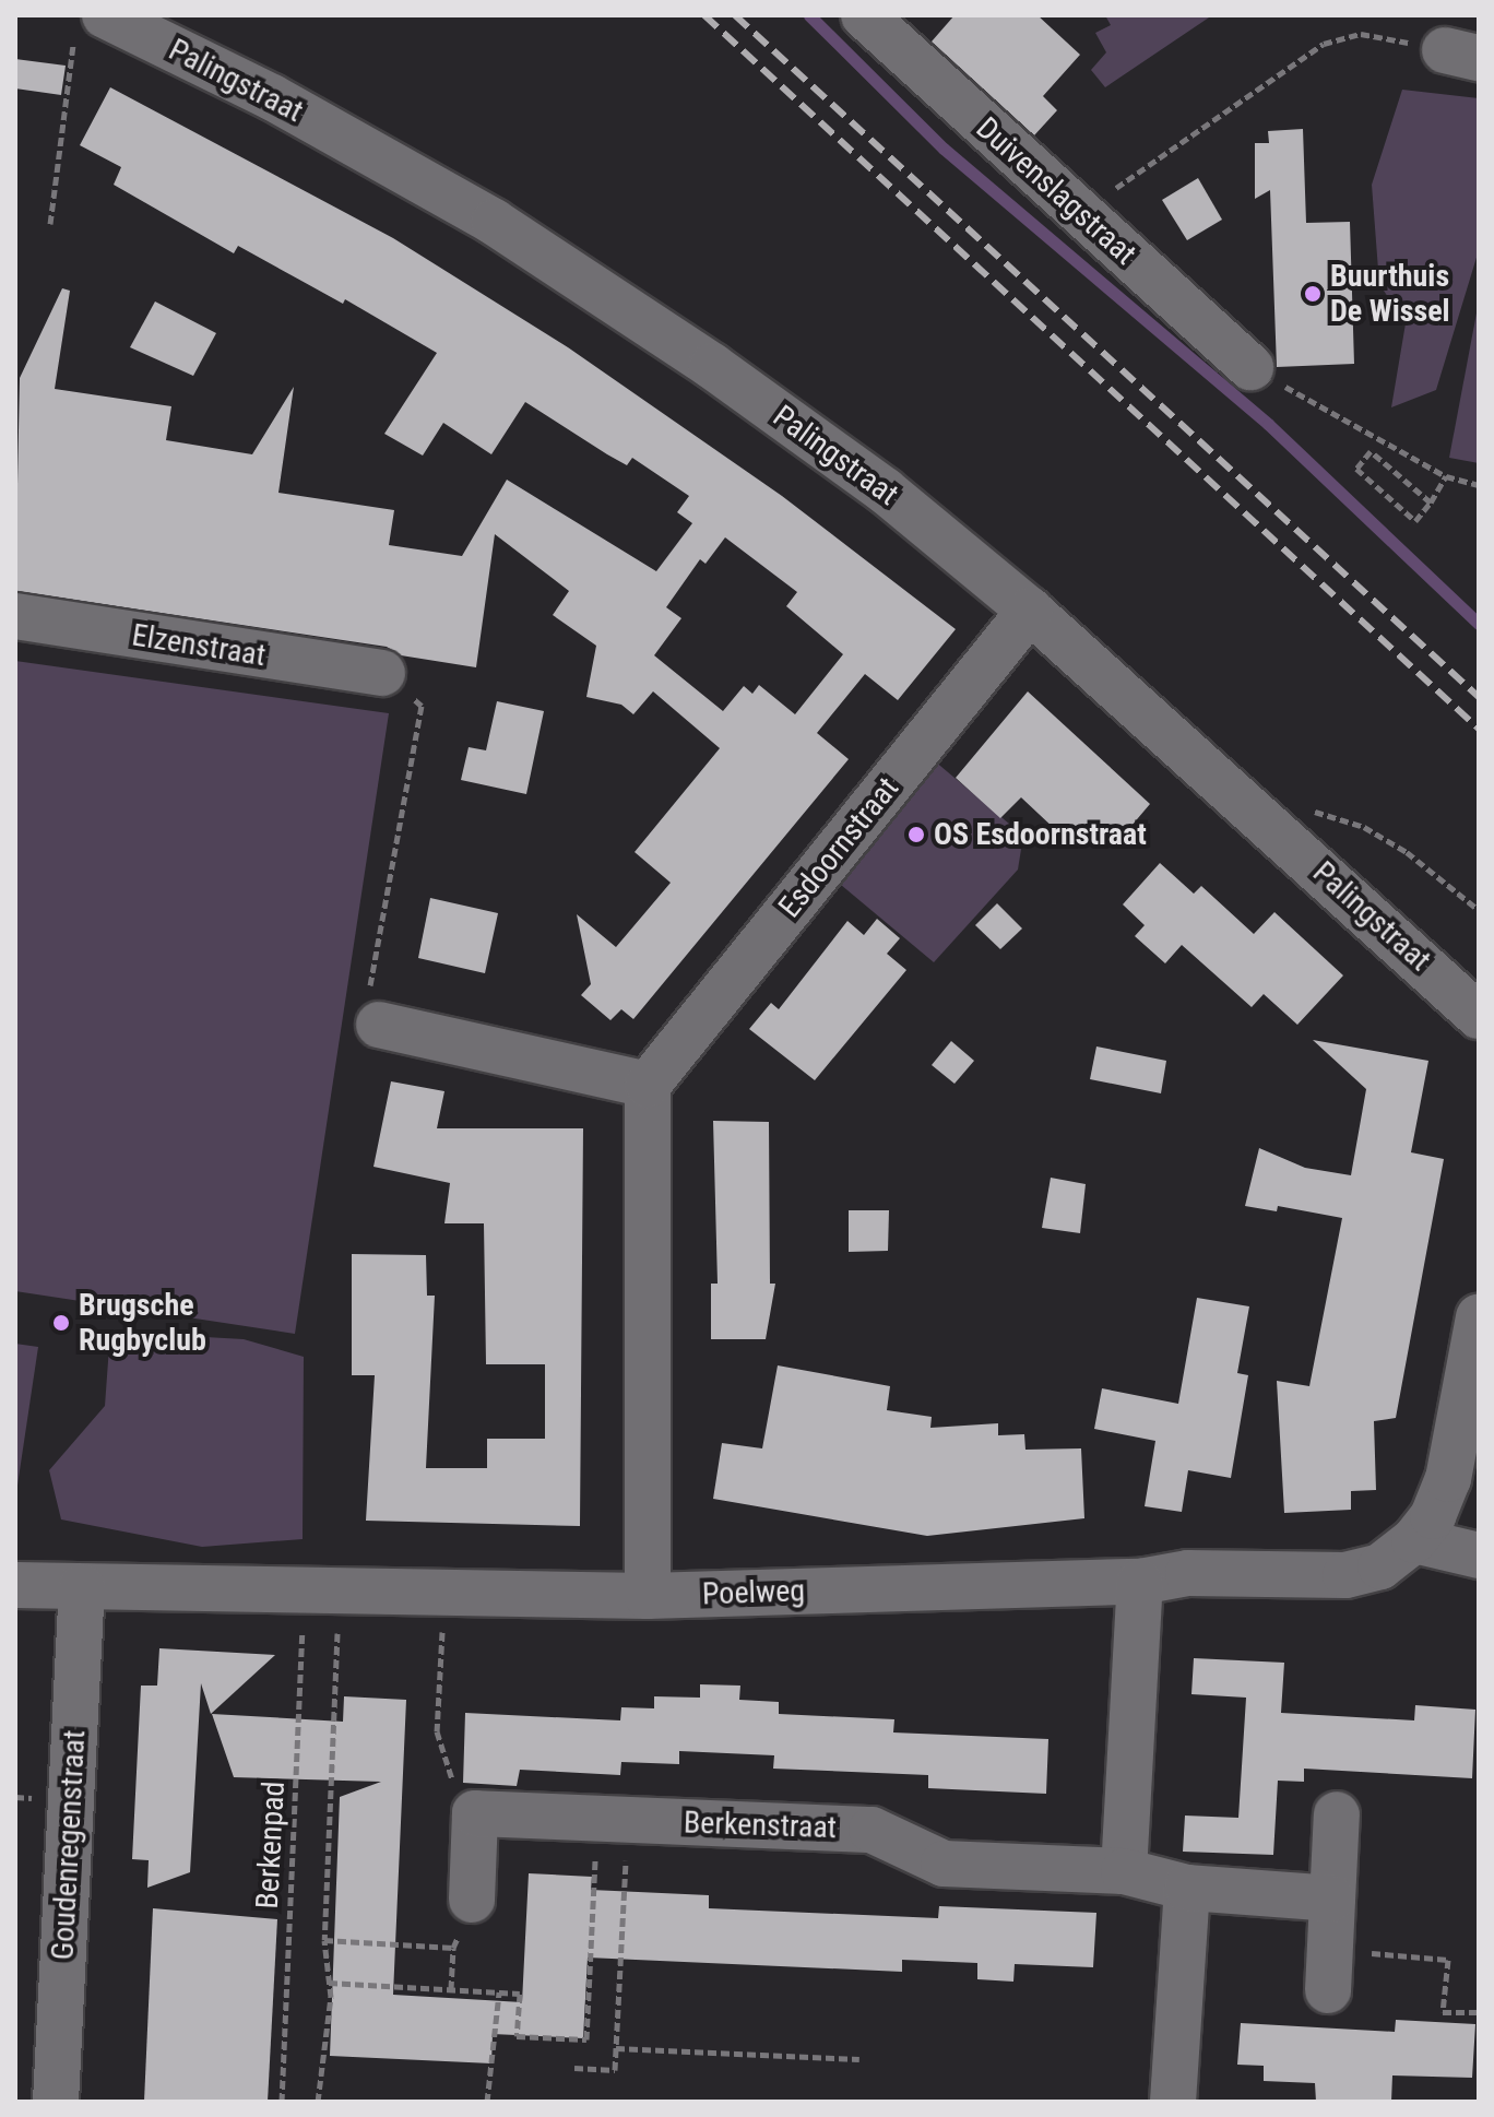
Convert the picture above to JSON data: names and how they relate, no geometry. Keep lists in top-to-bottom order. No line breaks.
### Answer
{"streets":{"street":["Palingstraat","Duivenslagstraat","Elzenstraat","Esdoornstraat","Poelweg","Berkenstraat","Goudenregenstraat"],"path":["Berkenpad"]},"crossings":[["Palingstraat","Esdoornstraat"],["Poelweg","Goudenregenstraat"],["Poelweg","Berkenpad"]],"places":["Buurthuis De Wissel","OS Esdoornstraat","Brugsche Rugbyclub"]}
